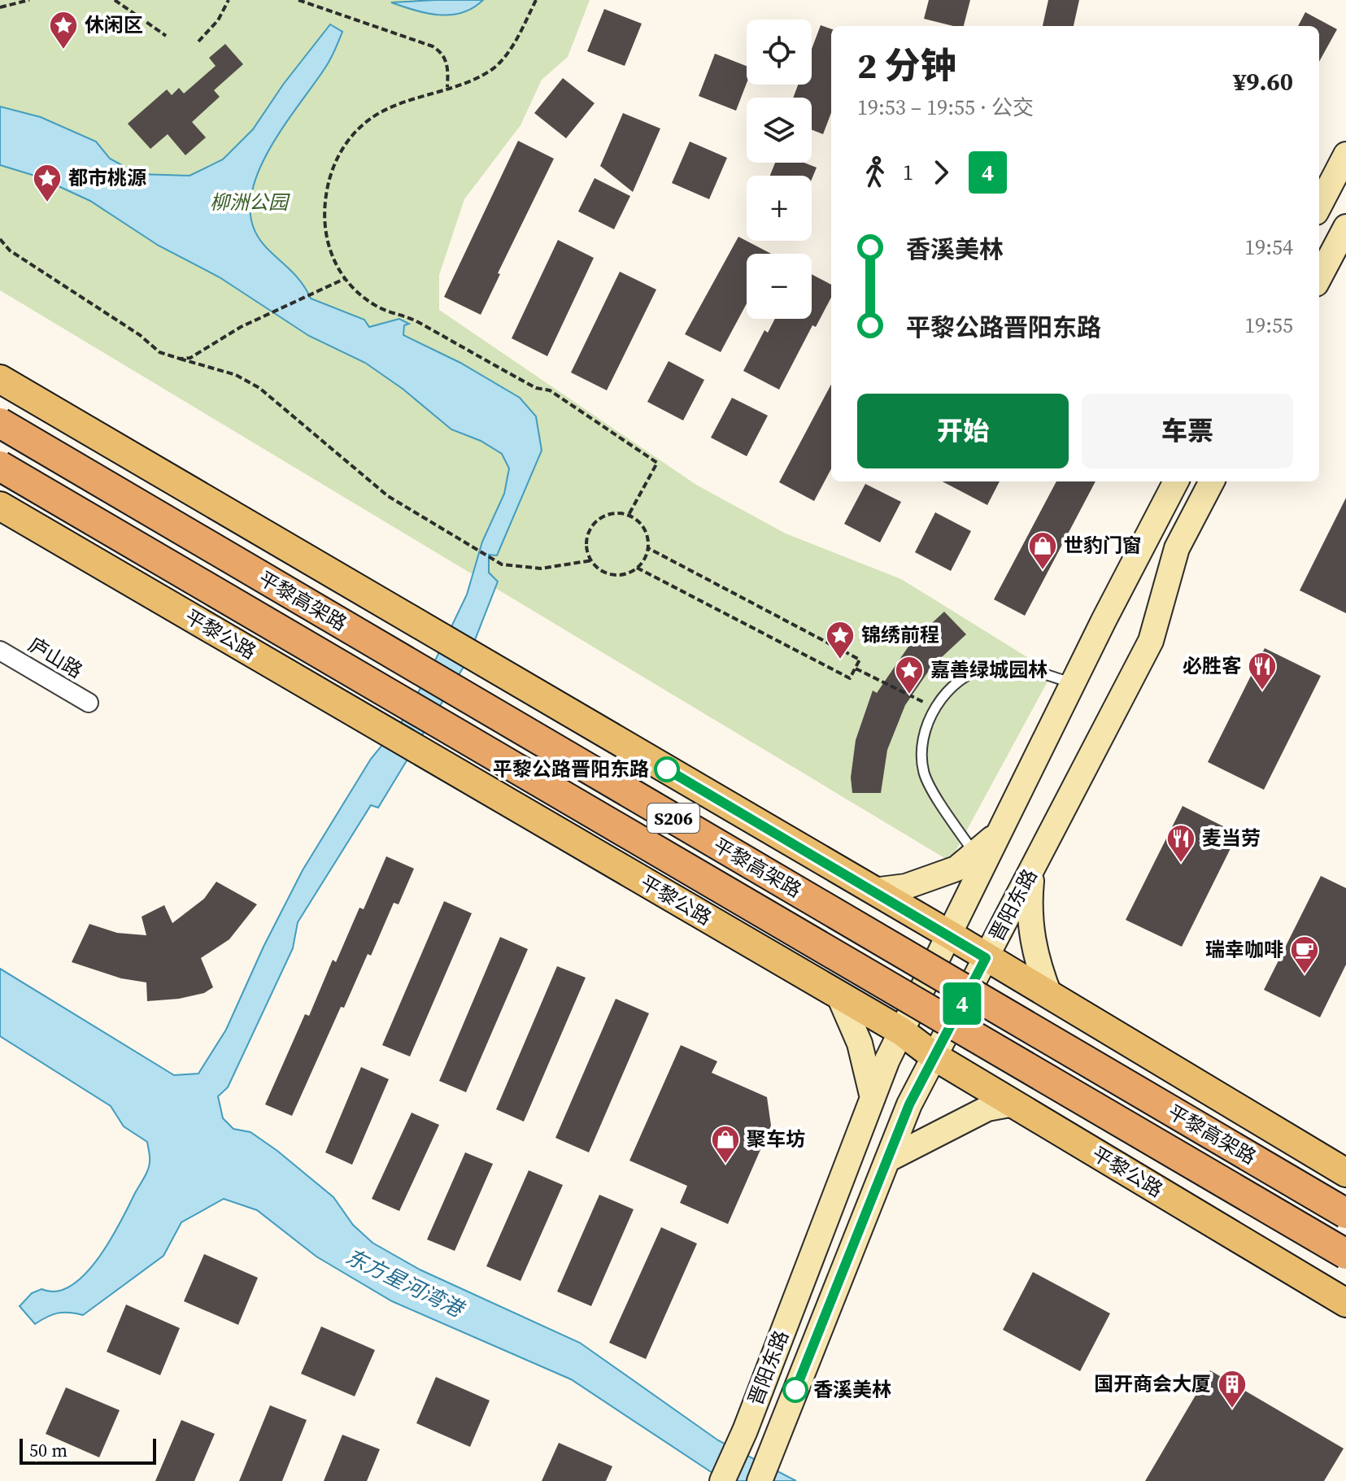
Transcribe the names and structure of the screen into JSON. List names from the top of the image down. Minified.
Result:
{"streets":{"highway":["平黎高架路","S206"],"main road":["平黎公路","晋阳东路"],"street":["庐山路"]},"crossings":[["平黎公路","晋阳东路"]],"water":["东方星河湾港"],"parks":["柳洲公园"],"places":{"place":["休闲区","都市桃源","锦绣前程","嘉善绿城园林"],"shop":["世豹门窗","聚车坊"],"restaurant":["必胜客","麦当劳"],"other":["平黎公路晋阳东路","香溪美林"],"cafe":["瑞幸咖啡"],"building":["国开商会大厦"]},"lines":["bus line 4"],"scale_bar":"50 m","page":{"on_map":"4","map_buttons":["+","−"],"heading":["2 分钟","19:53 – 19:55 · 公交","¥9.60"],"legs":["1","4"],"list":[{"name":"香溪美林","value":"19:54"},{"name":"平黎公路晋阳东路","value":"19:55"}],"buttons":["开始","车票"],"scale":"50 m"}}
